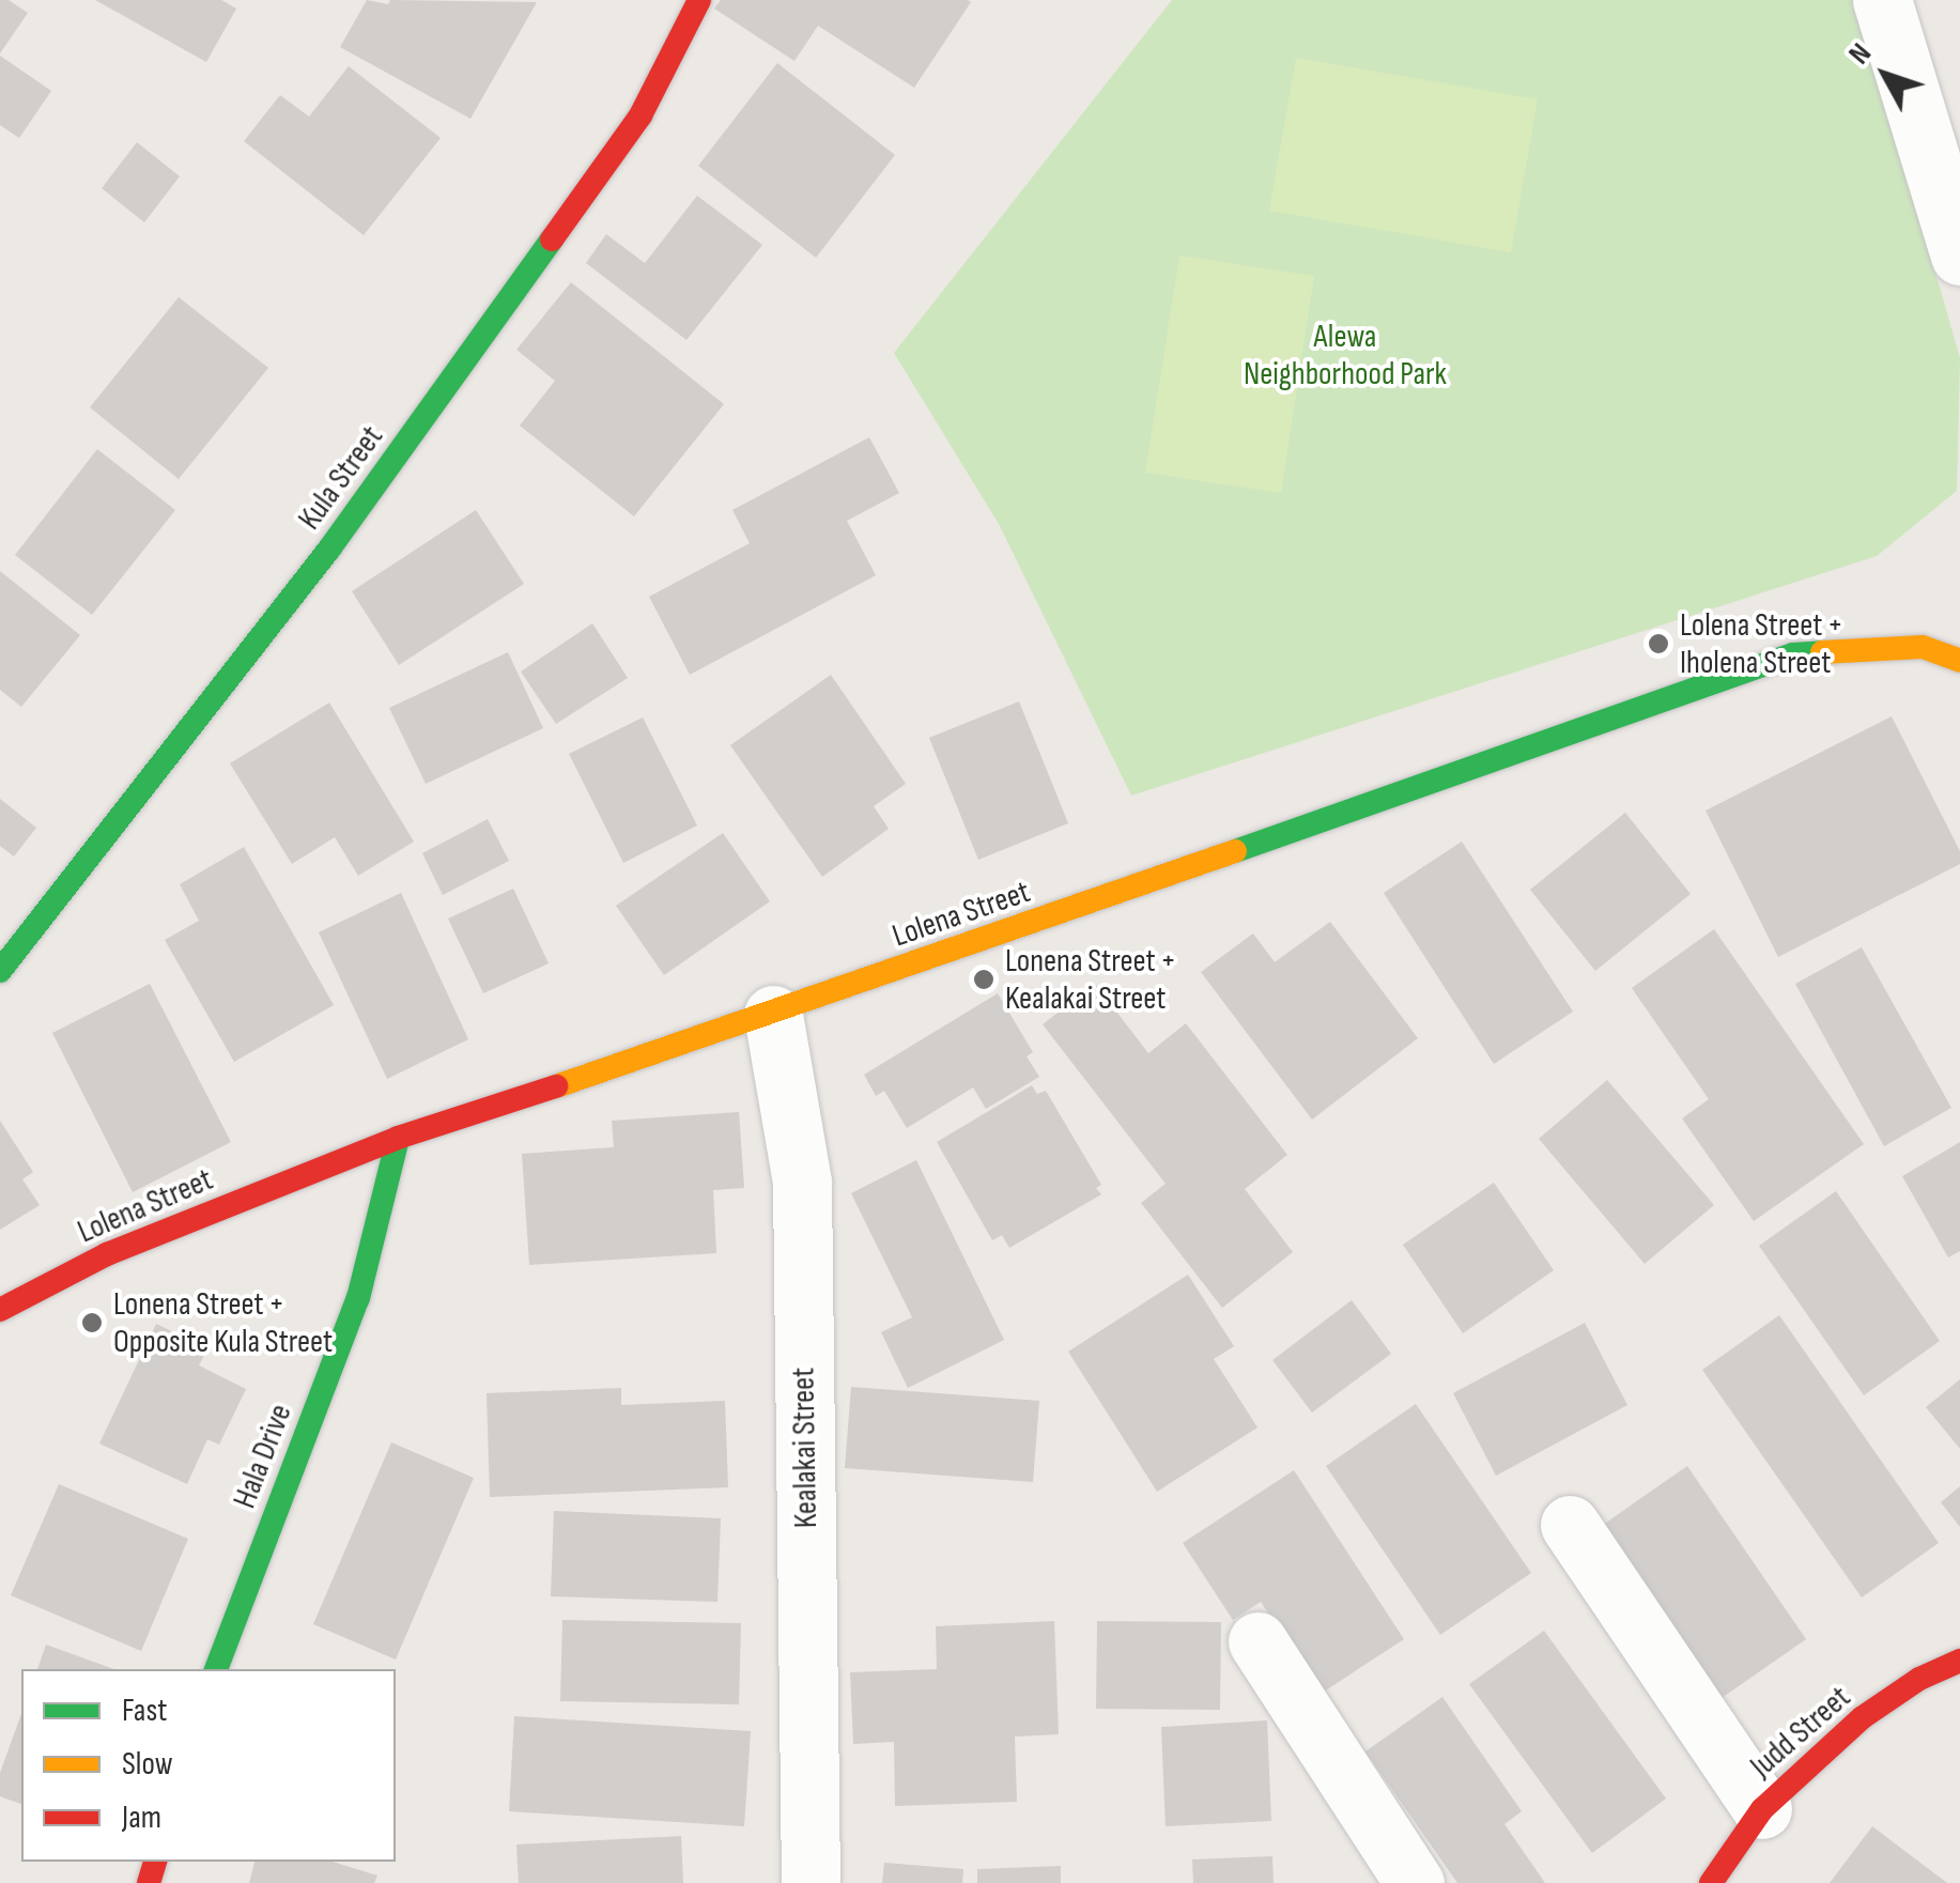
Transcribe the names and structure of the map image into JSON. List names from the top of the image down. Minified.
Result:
{"streets":{"street":["Kula Street","Lolena Street","Kealakai Street","Hala Drive","Judd Street"]},"crossings":[["Lolena Street","Kealakai Street"],["Lolena Street","Hala Drive"]],"parks":["Alewa Neighborhood Park"],"places":["Lolena Street + Iholena Street","Lonena Street + Kealakai Street","Lonena Street + Opposite Kula Street"],"legend":["Fast","Slow","Jam"],"north":"top left"}
